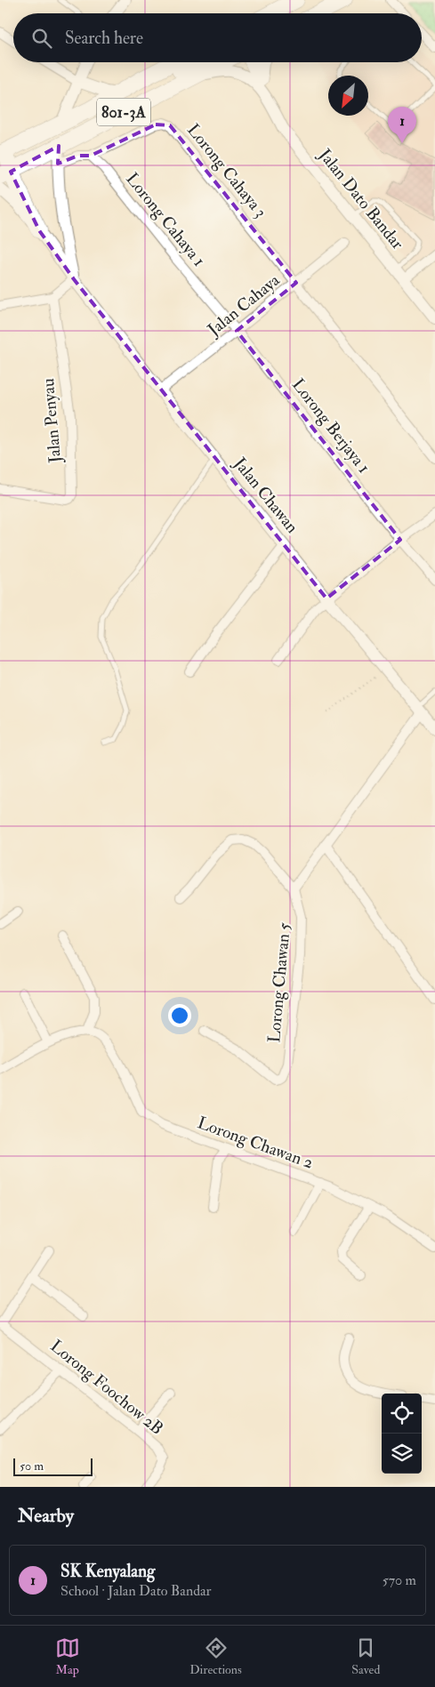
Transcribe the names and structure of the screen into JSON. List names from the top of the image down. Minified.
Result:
{"streets":{"highway":["801-3A"],"street":["Lorong Cahaya 3","Jalan Dato Bandar","Lorong Cahaya 1","Jalan Cahaya","Jalan Penyau","Lorong Berjaya 1","Jalan Chawan","Lorong Chawan 5","Lorong Chawan 2","Lorong Foochow 2B"]},"crossings":[["Lorong Cahaya 3","Lorong Cahaya 1"],["Lorong Cahaya 3","Jalan Cahaya"],["Lorong Cahaya 1","Jalan Cahaya"],["Lorong Cahaya 1","Lorong Berjaya 1"],["Jalan Cahaya","Lorong Berjaya 1"],["Jalan Cahaya","Jalan Chawan"]],"scale_bar":"50 m","north":"bottom left","page":{"search":"Search here","pins":"1","scale":"50 m","heading":"Nearby","list":[{"mark":"1","name":"SK Kenyalang","note":"School · Jalan Dato Bandar","value":"570 m"}],"nav":["Map","Directions","Saved"]}}
